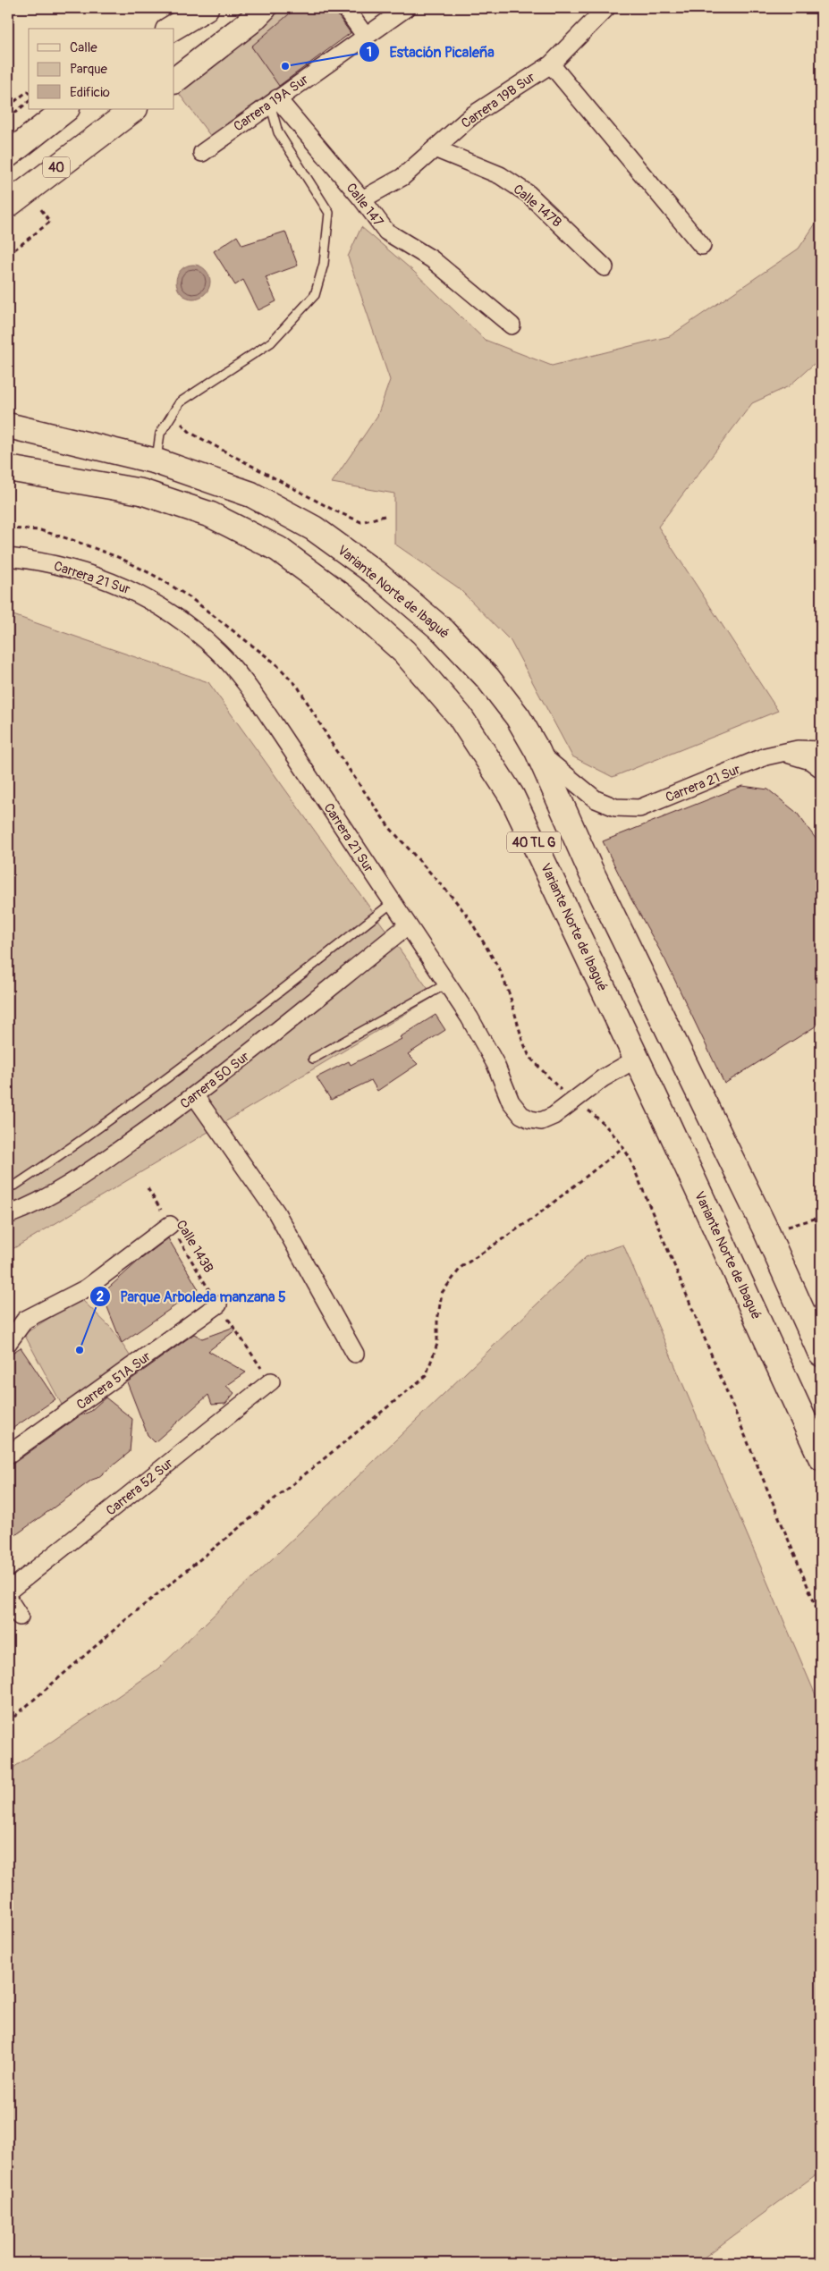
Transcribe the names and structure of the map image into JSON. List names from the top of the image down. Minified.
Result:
{"streets":{"main road":["40","Variante Norte de Ibagué","40 TL G"],"street":["Carrera 19B Sur","Carrera 19A Sur","Calle 147","Calle 147B","Carrera 21 Sur","Carrera 50 Sur","Carrera 51A Sur","Carrera 52 Sur"],"path":["Calle 143B"]},"crossings":[["Carrera 19B Sur","Calle 147"],["Carrera 19B Sur","Calle 147B"],["Carrera 19A Sur","Calle 147"],["Carrera 21 Sur","Variante Norte de Ibagué"],["Carrera 21 Sur","Carrera 50 Sur"],["Calle 143B","Carrera 51A Sur"],["Calle 143B","Carrera 52 Sur"]],"places":["Estación Picaleña","Parque Arboleda manzana 5"],"legend":["Calle","Parque","Edificio"]}
